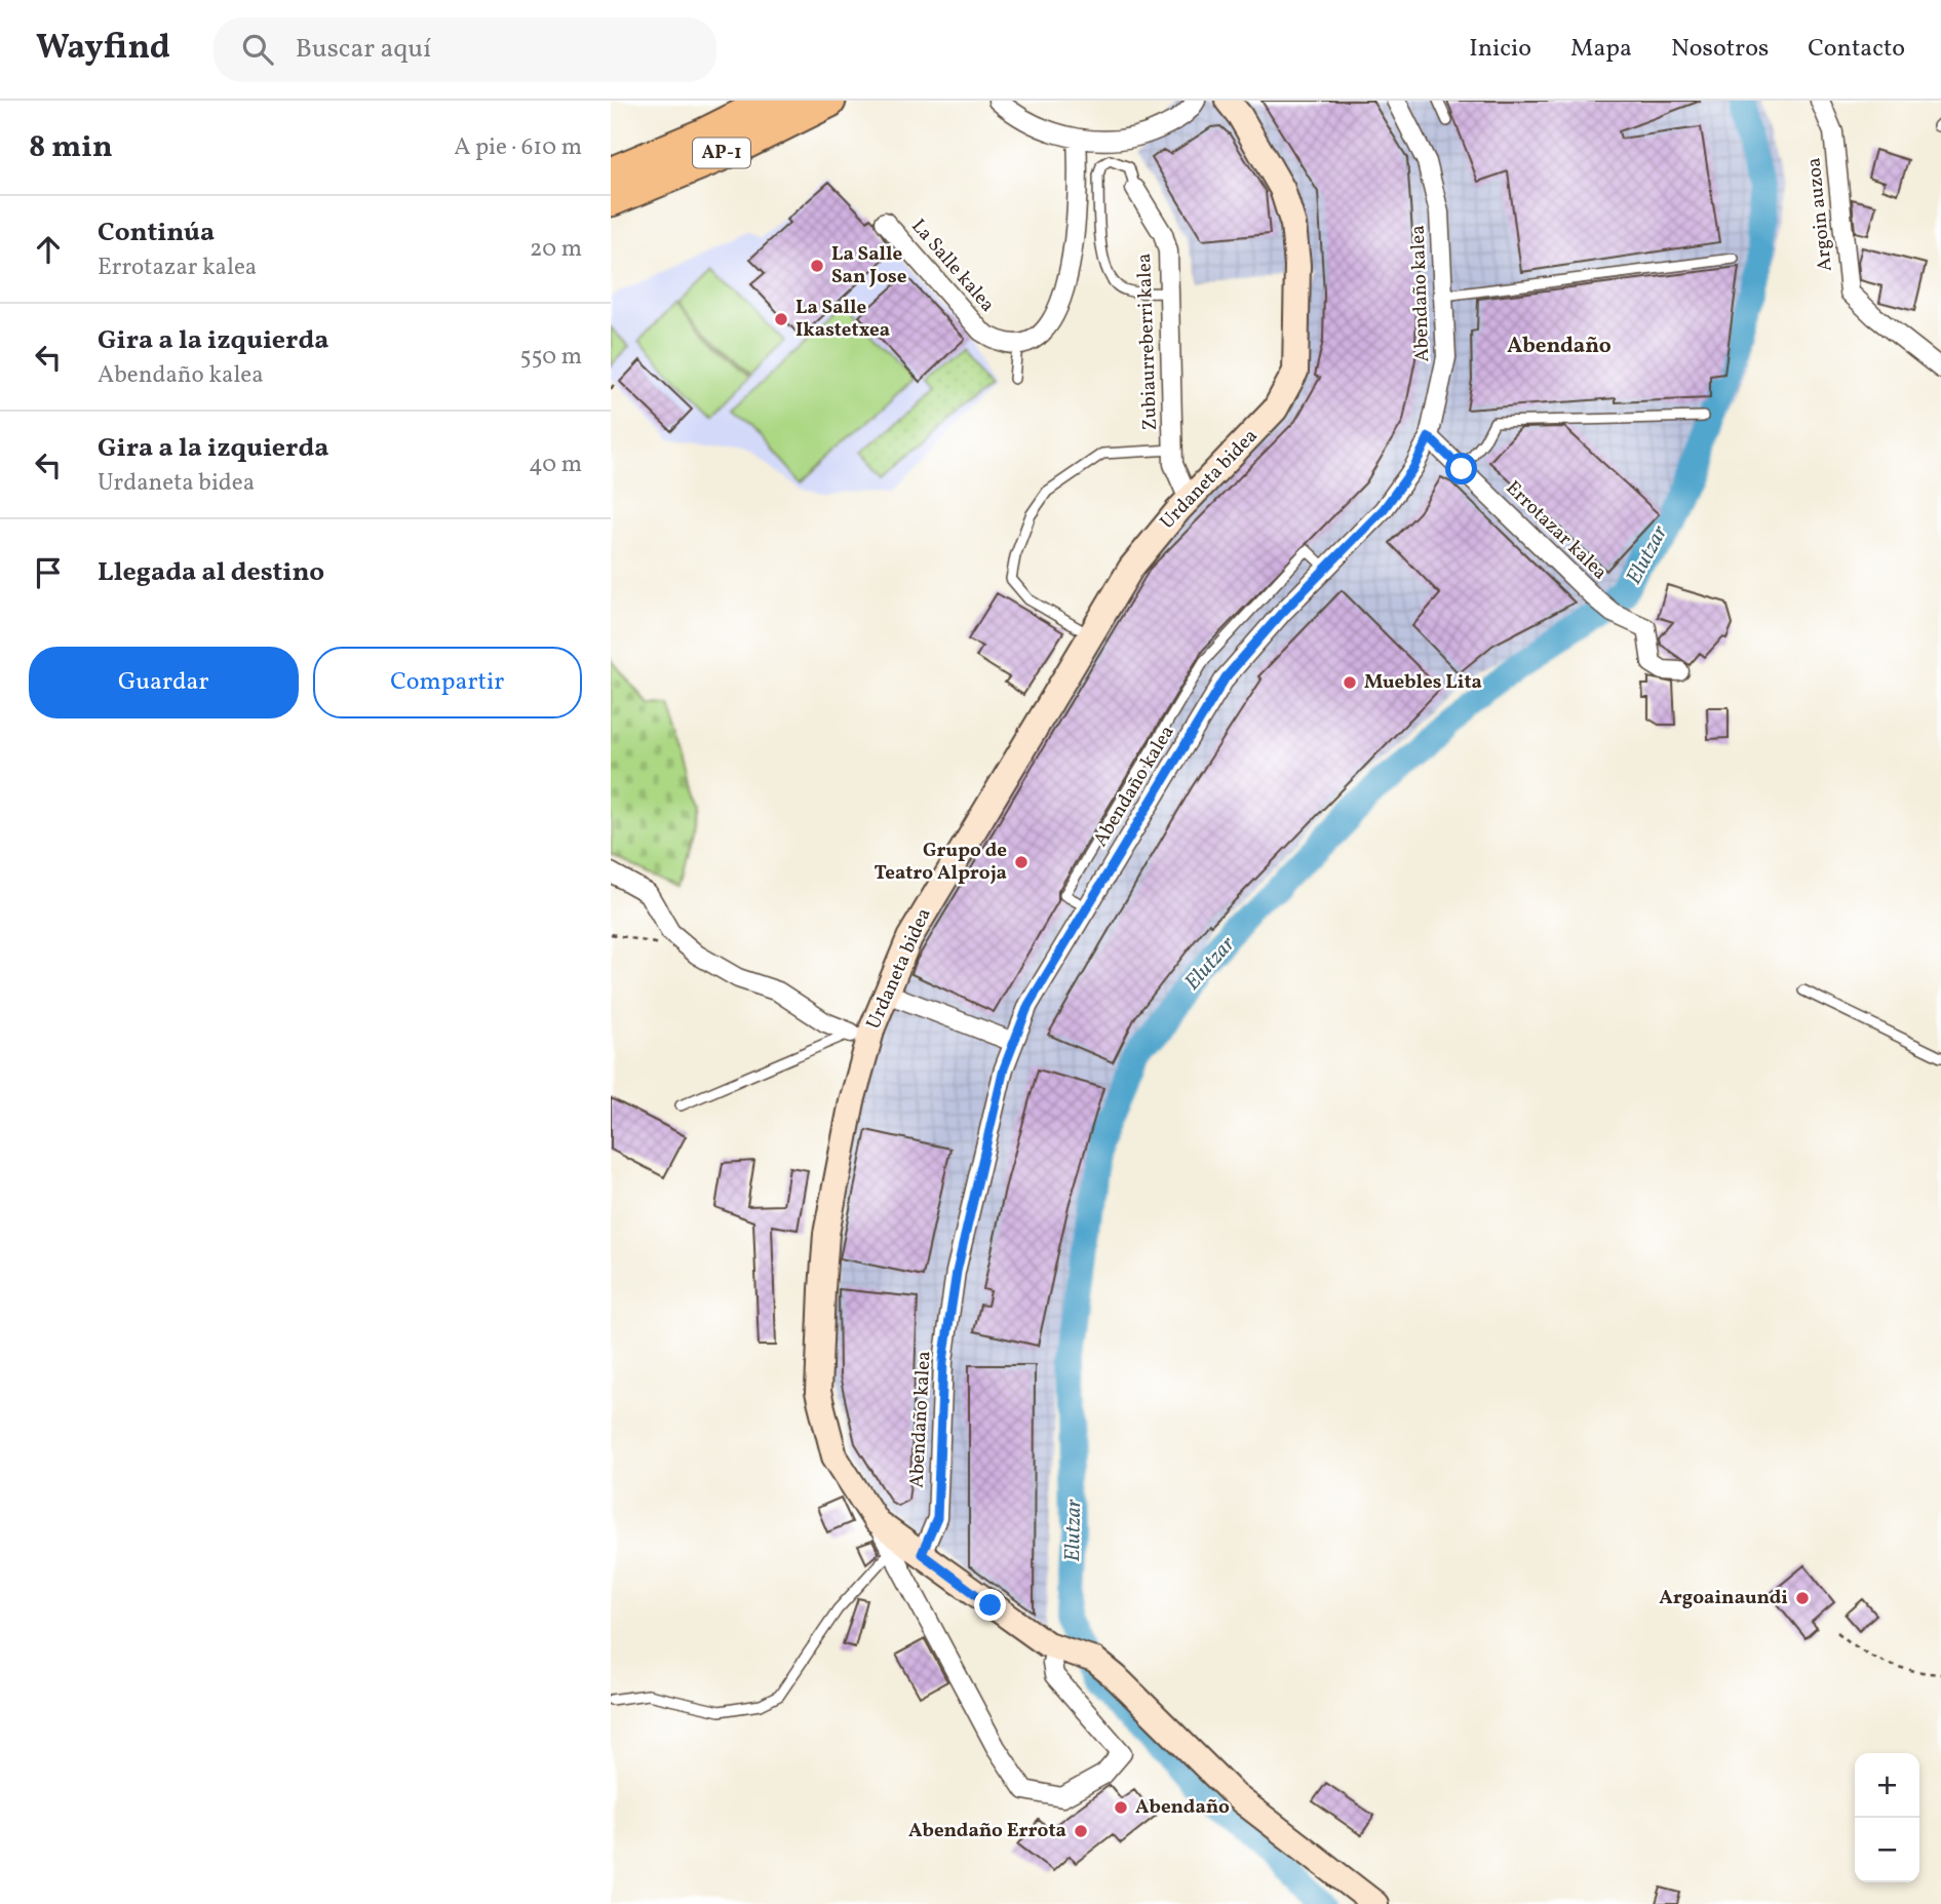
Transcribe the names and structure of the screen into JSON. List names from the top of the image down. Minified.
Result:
{"streets":{"highway":["AP-1"],"street":["Argoin auzoa","La Salle kalea","Abendaño kalea","Zubiaurreberri kalea","Urdaneta bidea","Errotazar kalea"]},"crossings":[["Abendaño kalea","Urdaneta bidea"],["Abendaño kalea","Errotazar kalea"],["Zubiaurreberri kalea","Urdaneta bidea"]],"districts":["Abendaño"],"water":["Elutzar"],"places":["La Salle San Jose","La Salle Ikastetxea","Muebles Lita","Grupo de Teatro Alproja","Argoainaundi","Abendaño","Abendaño Errota"],"page":{"header":"Wayfind","search":"Buscar aquí","nav":["Inicio","Mapa","Nosotros","Contacto"],"heading":["8 min","A pie · 610 m"],"list":[["Continúa","Errotazar kalea","20 m"],["Gira a la izquierda","Abendaño kalea","550 m"],["Gira a la izquierda","Urdaneta bidea","40 m"],"Llegada al destino"],"buttons":["Guardar","Compartir"],"map_buttons":["+","−"]}}
